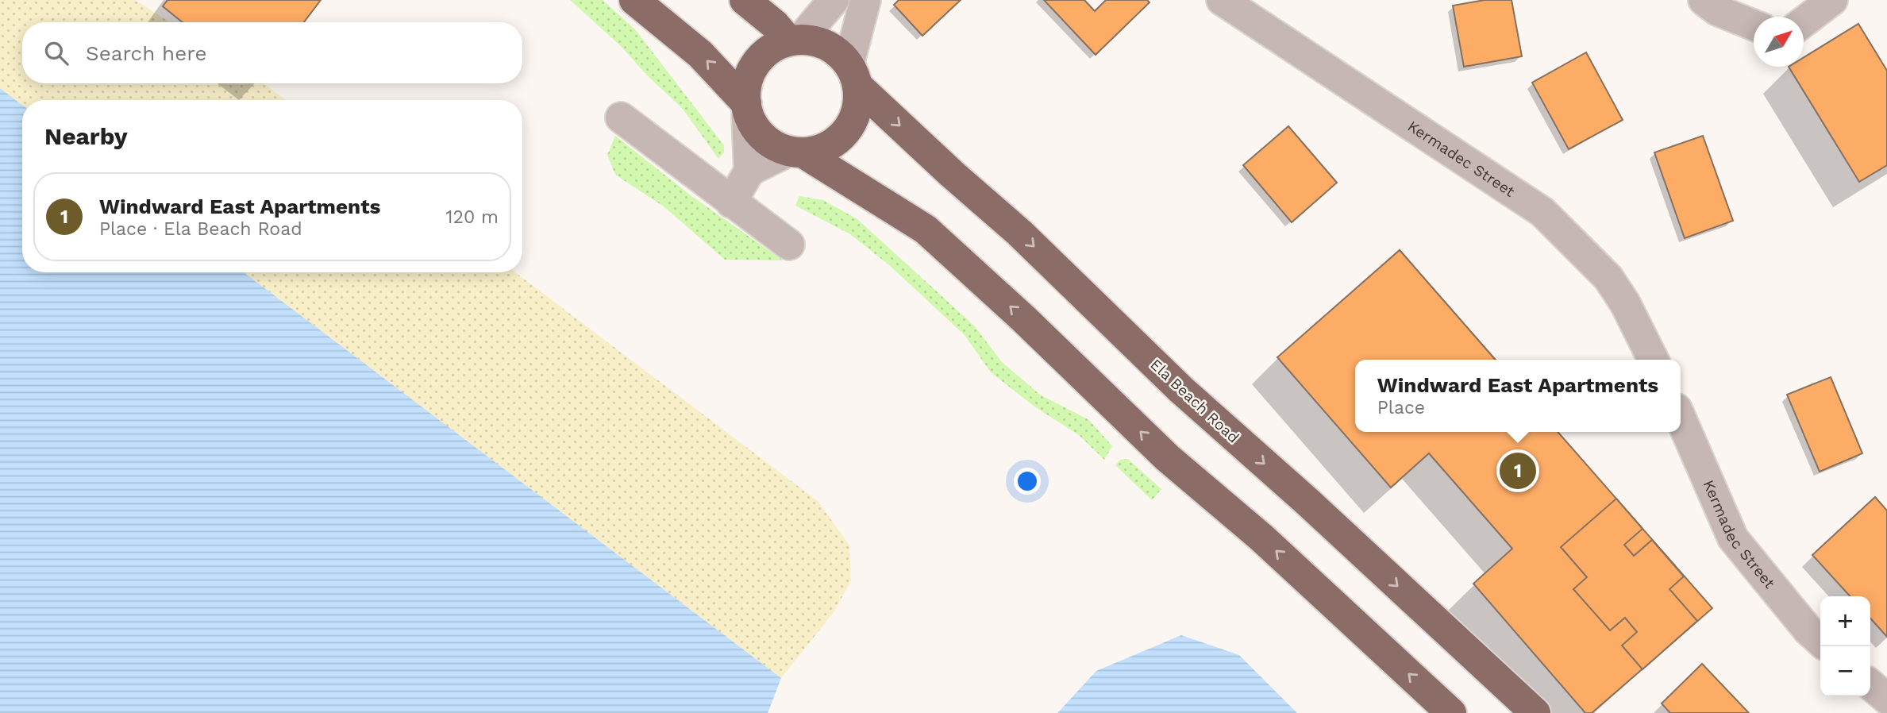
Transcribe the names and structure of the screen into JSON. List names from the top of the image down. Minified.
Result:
{"streets":{"highway":["Ela Beach Road"],"street":["Kermadec Street"]},"north":"top right","page":{"search":"Search here","heading":"Nearby","list":[{"mark":"1","name":"Windward East Apartments","note":"Place · Ela Beach Road","value":"120 m"}],"popup":["Windward East Apartments","Place"],"pins":"1","map_buttons":["+","−"]}}
